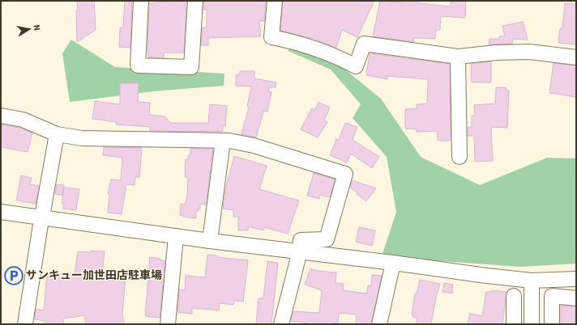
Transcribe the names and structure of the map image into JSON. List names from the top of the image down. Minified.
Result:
{"places":{"parking":["サンキュー加世田店駐車場"]},"north":"right"}
